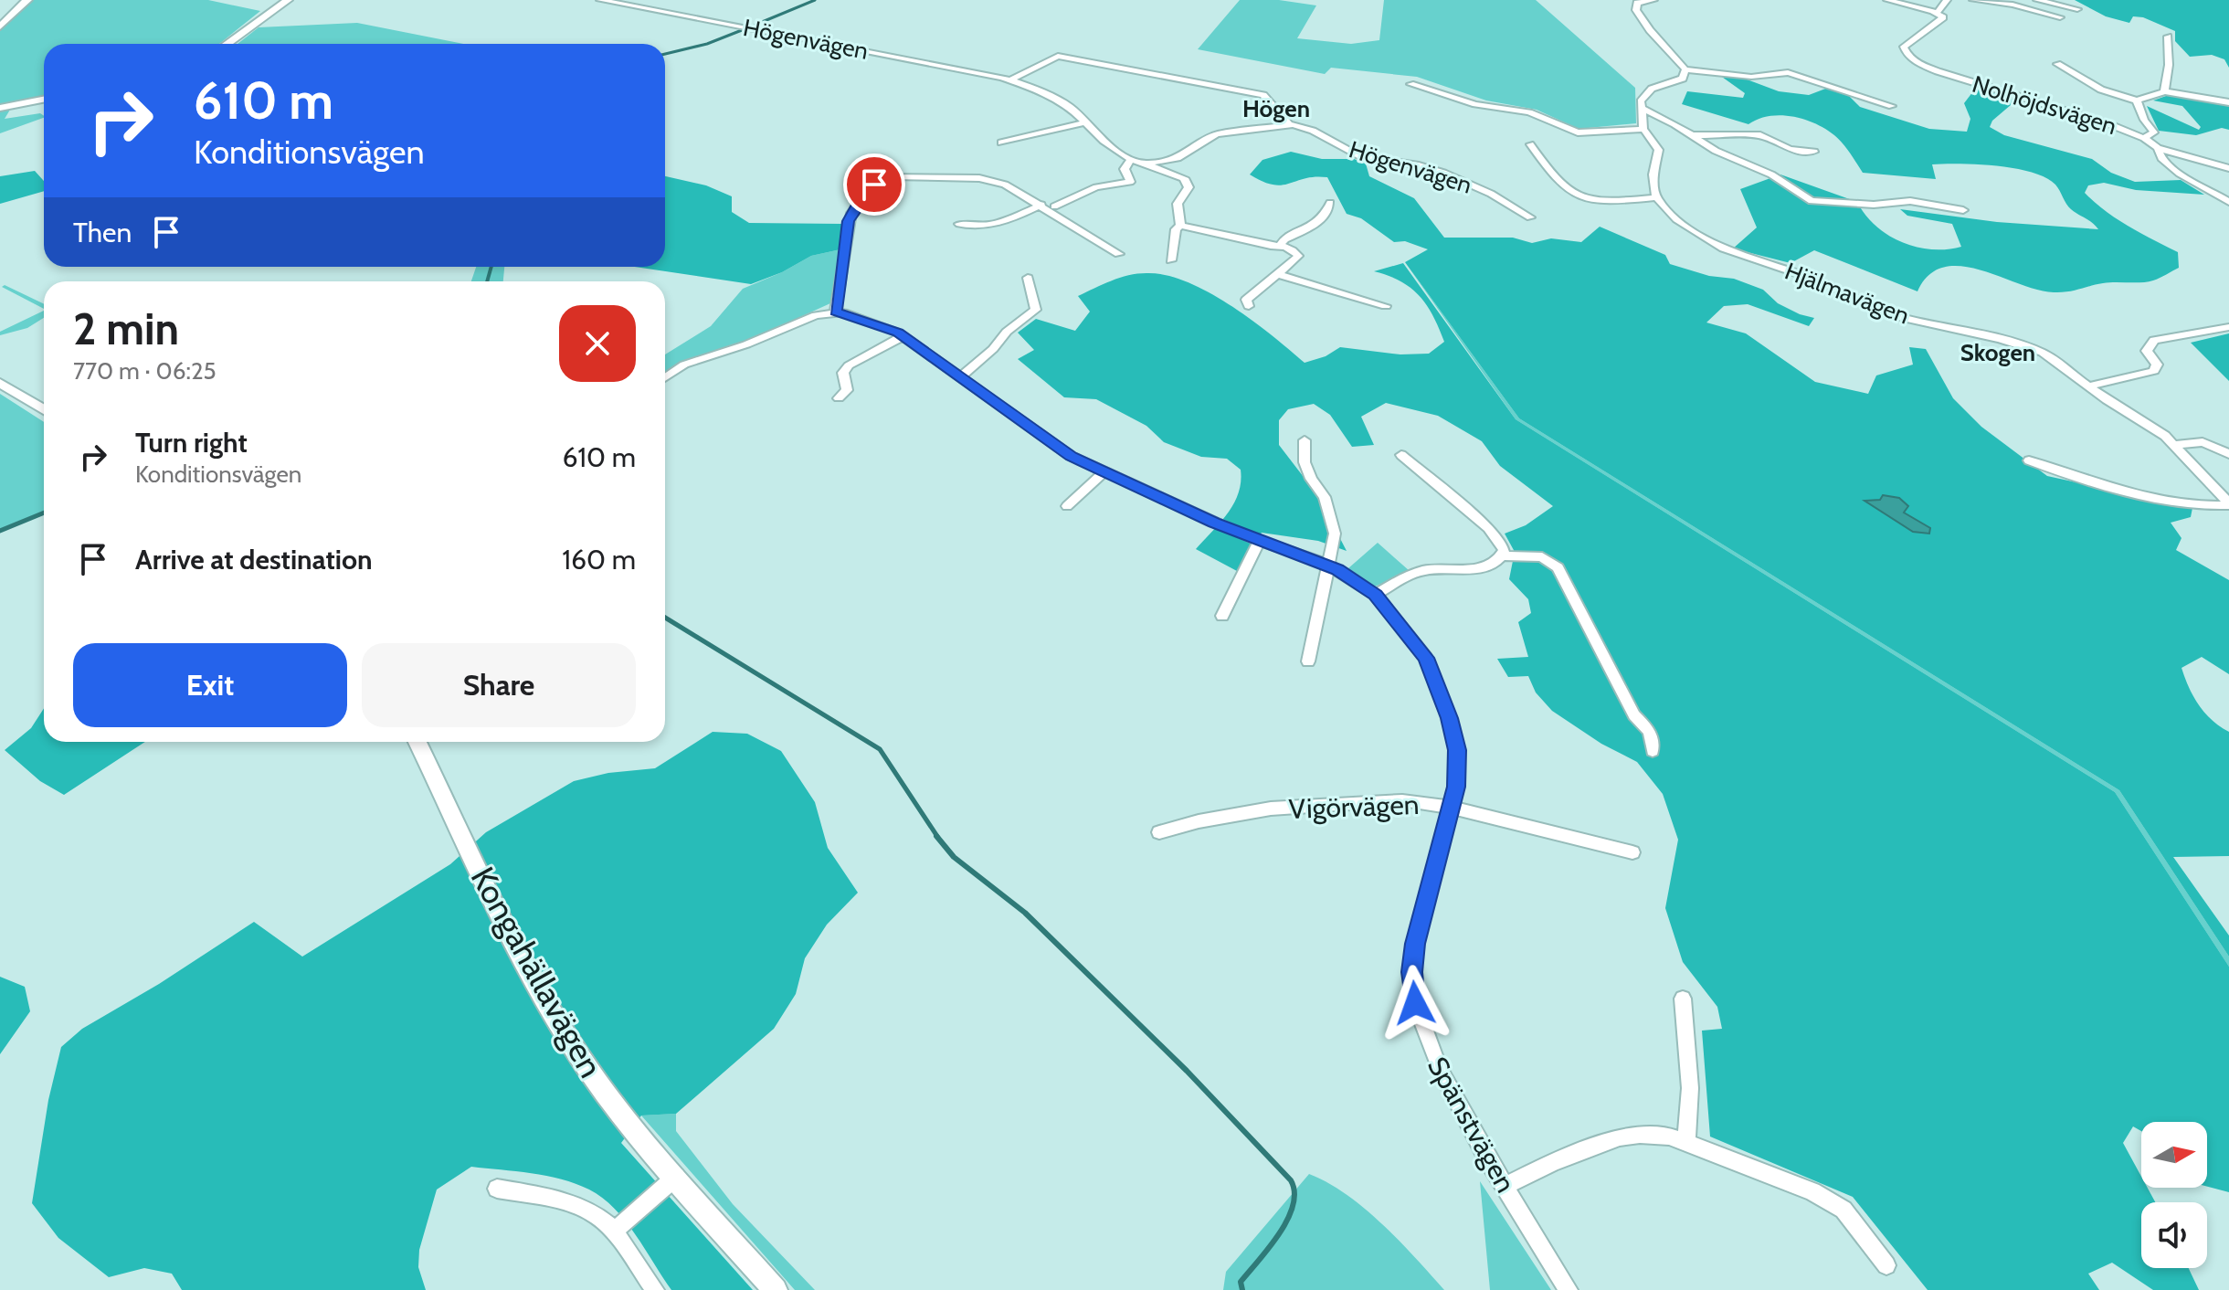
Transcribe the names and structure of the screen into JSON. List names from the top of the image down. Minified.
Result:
{"streets":{"street":["Högenvägen","Nolhöjdsvägen","Hjälmavägen","Vigörvägen","Kongahällavägen","Spänstvägen"]},"crossings":[["Vigörvägen","Spänstvägen"]],"districts":["Högen","Skogen"],"north":"right","page":{"turn":["610 m","Konditionsvägen"],"then":"Then","heading":["2 min","770 m · 06:25"],"list":[{"name":"Turn right","note":"Konditionsvägen","value":"610 m"},{"name":"Arrive at destination","value":"160 m"}],"buttons":["Exit","Share"]}}
